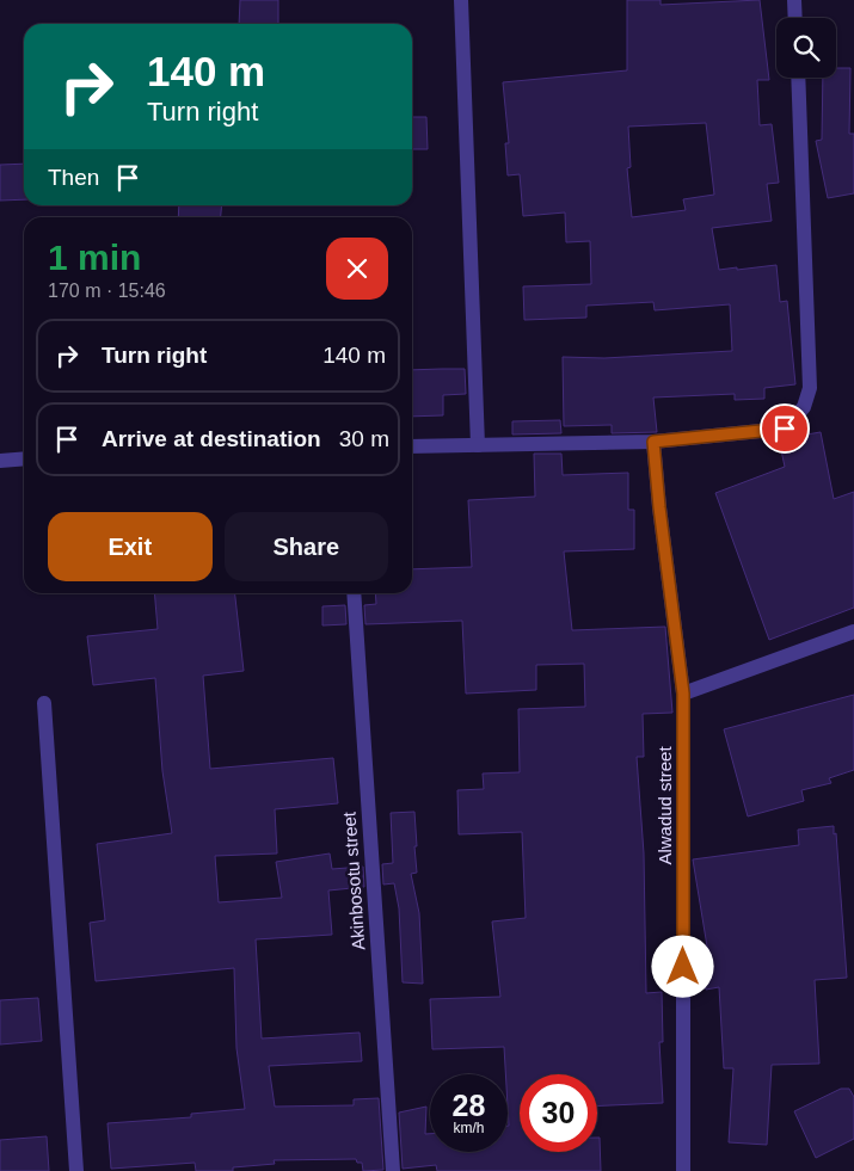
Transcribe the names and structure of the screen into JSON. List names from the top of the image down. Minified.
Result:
{"streets":{"street":["Alwadud street","Akinbosotu street"]},"page":{"turn":["140 m","Turn right"],"then":"Then","heading":["1 min","170 m · 15:46"],"list":[{"name":"Turn right","value":"140 m"},{"name":"Arrive at destination","value":"30 m"}],"buttons":["Exit","Share"],"speed":"28 km/h","limit":"30"}}
